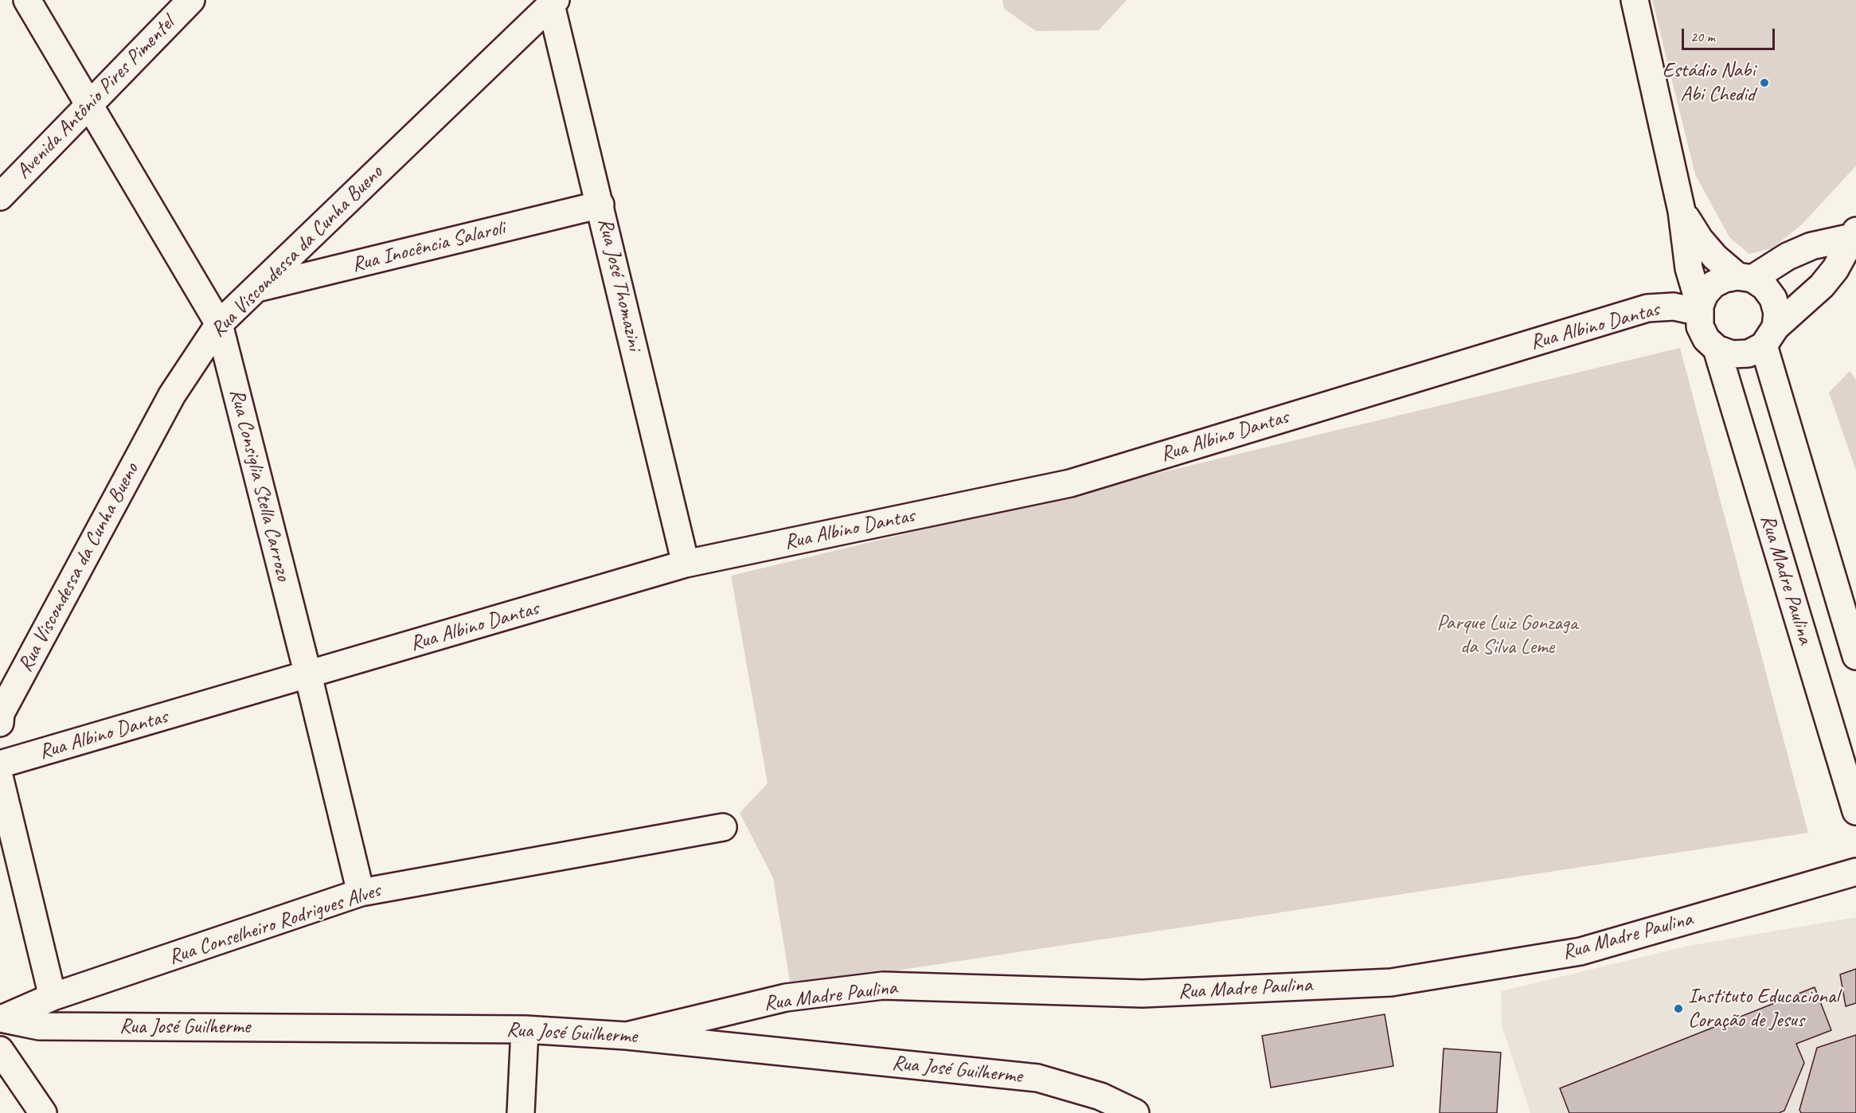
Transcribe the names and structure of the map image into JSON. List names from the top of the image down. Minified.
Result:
{"streets":{"street":["Avenida Antônio Pires Pimentel","Rua Inocência Salaroli","Rua Viscondessa da Cunha Bueno","Rua José Thomazini","Rua Albino Dantas","Rua Consiglia Stella Carrozo","Rua Madre Paulina","Rua Conselheiro Rodrigues Alves","Rua José Guilherme"]},"crossings":[["Avenida Antônio Pires Pimentel","Rua Consiglia Stella Carrozo"],["Rua Inocência Salaroli","Rua Viscondessa da Cunha Bueno"],["Rua Inocência Salaroli","Rua José Thomazini"],["Rua Viscondessa da Cunha Bueno","Rua José Thomazini"],["Rua Viscondessa da Cunha Bueno","Rua Consiglia Stella Carrozo"],["Rua José Thomazini","Rua Albino Dantas"],["Rua Albino Dantas","Rua Consiglia Stella Carrozo"],["Rua Albino Dantas","Rua Madre Paulina"],["Rua Consiglia Stella Carrozo","Rua Conselheiro Rodrigues Alves"],["Rua Madre Paulina","Rua José Guilherme"],["Rua Conselheiro Rodrigues Alves","Rua José Guilherme"]],"parks":["Parque Luiz Gonzaga da Silva Leme"],"places":["Estádio Nabi Abi Chedid","Instituto Educacional Coração de Jesus"],"scale_bar":"20 m"}
